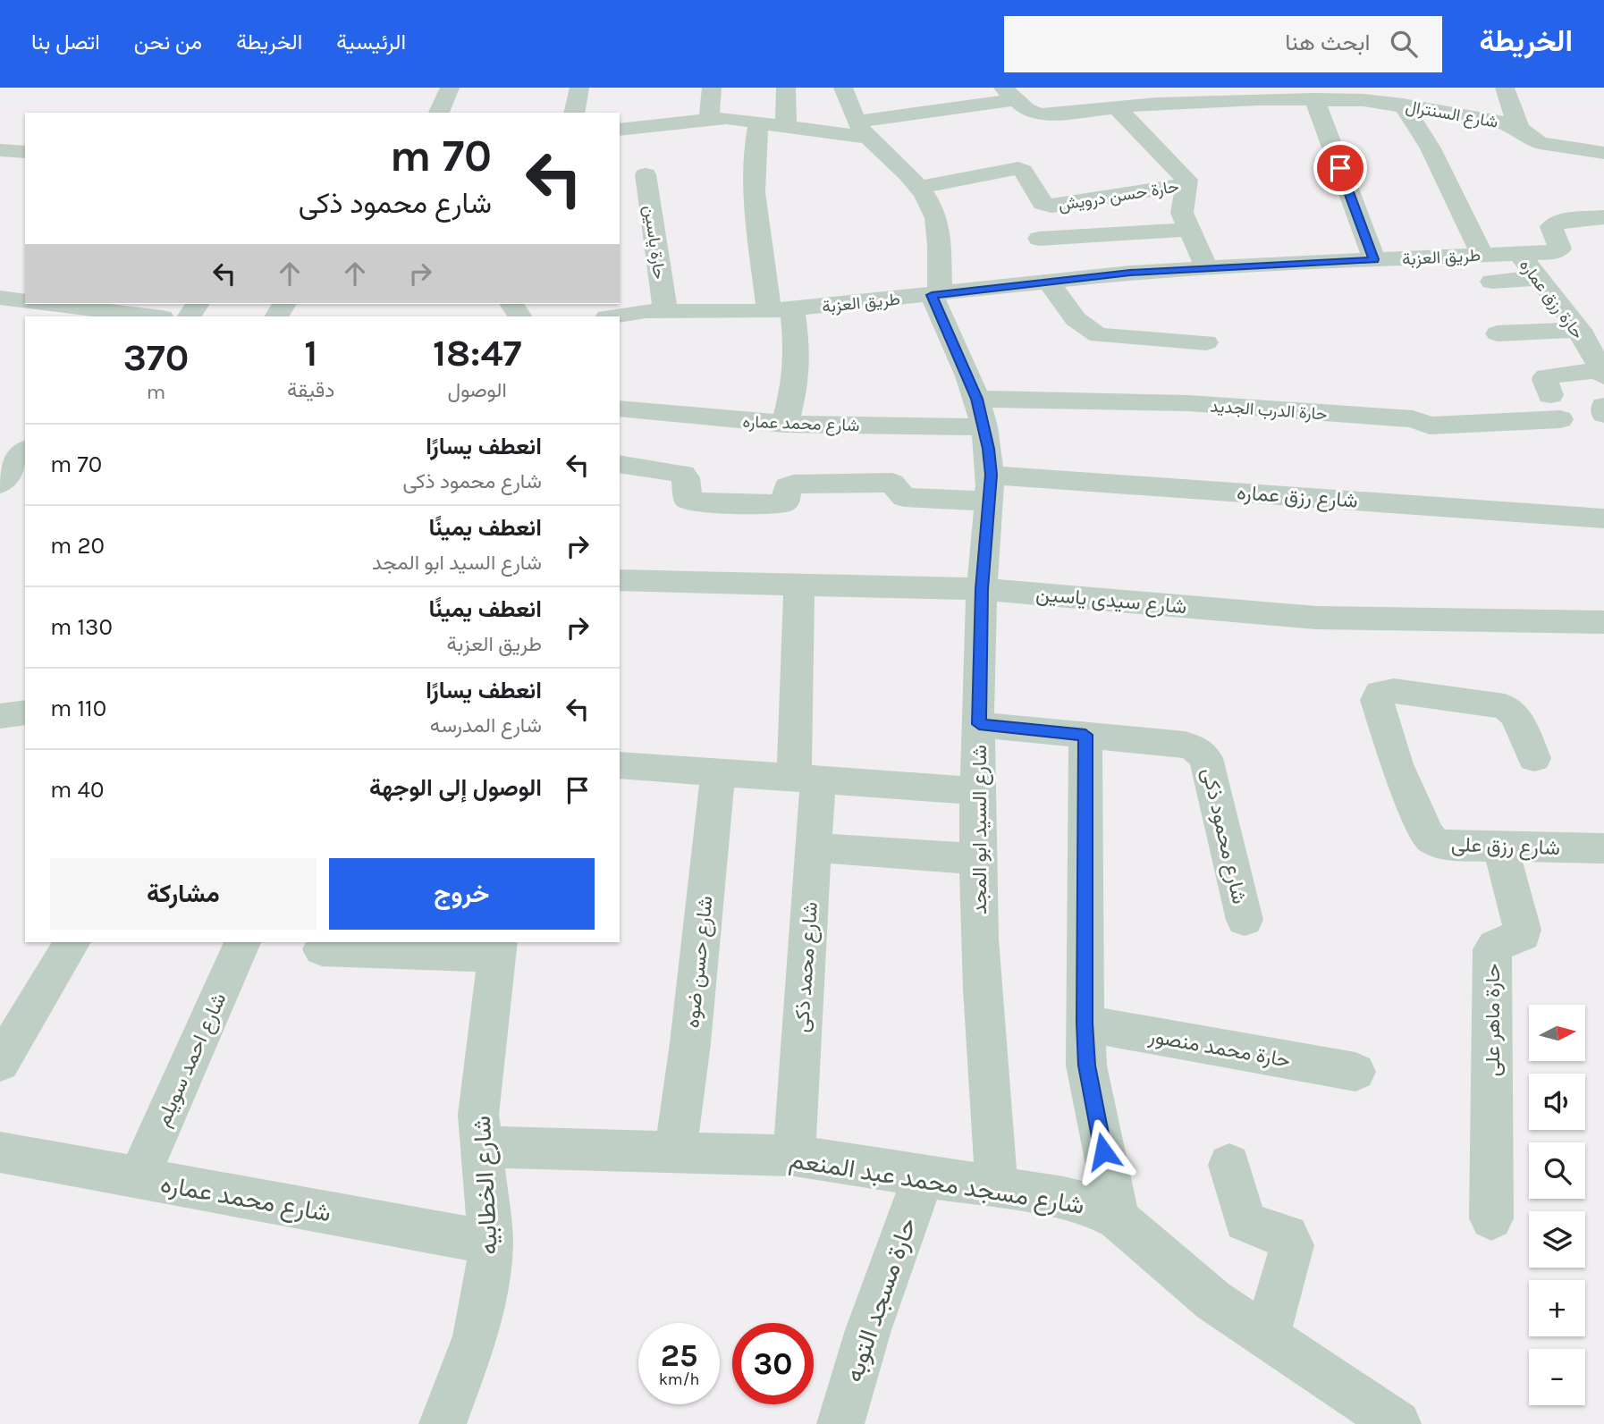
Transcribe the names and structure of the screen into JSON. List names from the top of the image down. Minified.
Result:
{"streets":{"street":["شارع السنترال","حارة حسن درويش","حارة ياسين","طريق العزبة","حارة رزق عماره","حارة الدرب الجديد","شارع محمد عماره","شارع رزق عماره","شارع سيدى ياسين","شارع السيد ابو المجد","شارع محمود ذكى","شارع رزق على","شارع حسن ضوه","شارع محمد ذكى","حارة ماهر على","حارة محمد منصور","شارع احمد سويلم","شارع مسجد محمد عبد المنعم","شارع الخطابيه","حارة مسجد التوبه"]},"crossings":[["حارة ياسين","طريق العزبة"],["طريق العزبة","حارة رزق عماره"],["طريق العزبة","شارع السيد ابو المجد"],["حارة رزق عماره","حارة الدرب الجديد"],["حارة الدرب الجديد","شارع محمد عماره"],["حارة الدرب الجديد","شارع السيد ابو المجد"],["شارع محمد عماره","شارع السيد ابو المجد"],["شارع محمد عماره","شارع احمد سويلم"],["شارع محمد عماره","شارع الخطابيه"],["شارع رزق عماره","شارع السيد ابو المجد"],["شارع سيدى ياسين","شارع السيد ابو المجد"],["شارع سيدى ياسين","شارع محمد ذكى"],["شارع السيد ابو المجد","شارع محمود ذكى"],["شارع السيد ابو المجد","شارع مسجد محمد عبد المنعم"],["شارع رزق على","حارة ماهر على"],["شارع حسن ضوه","شارع مسجد محمد عبد المنعم"],["شارع محمد ذكى","شارع مسجد محمد عبد المنعم"],["شارع مسجد محمد عبد المنعم","شارع الخطابيه"],["شارع مسجد محمد عبد المنعم","حارة مسجد التوبه"]],"north":"right","page":{"header":"الخريطة","search":"ابحث هنا","nav":["الرئيسية","الخريطة","من نحن","اتصل بنا"],"turn":["70 m","شارع محمود ذكى"],"eta":["18:47","الوصول","1","دقيقة","370","m"],"list":[{"name":"انعطف يسارًا","note":"شارع محمود ذكى","value":"70 m"},{"name":"انعطف يمينًا","note":"شارع السيد ابو المجد","value":"20 m"},{"name":"انعطف يمينًا","note":"طريق العزبة","value":"130 m"},{"name":"انعطف يسارًا","note":"شارع المدرسه","value":"110 m"},{"name":"الوصول إلى الوجهة","value":"40 m"}],"buttons":["خروج","مشاركة"],"map_buttons":["+","−"],"speed":"25 km/h","limit":"30"}}
